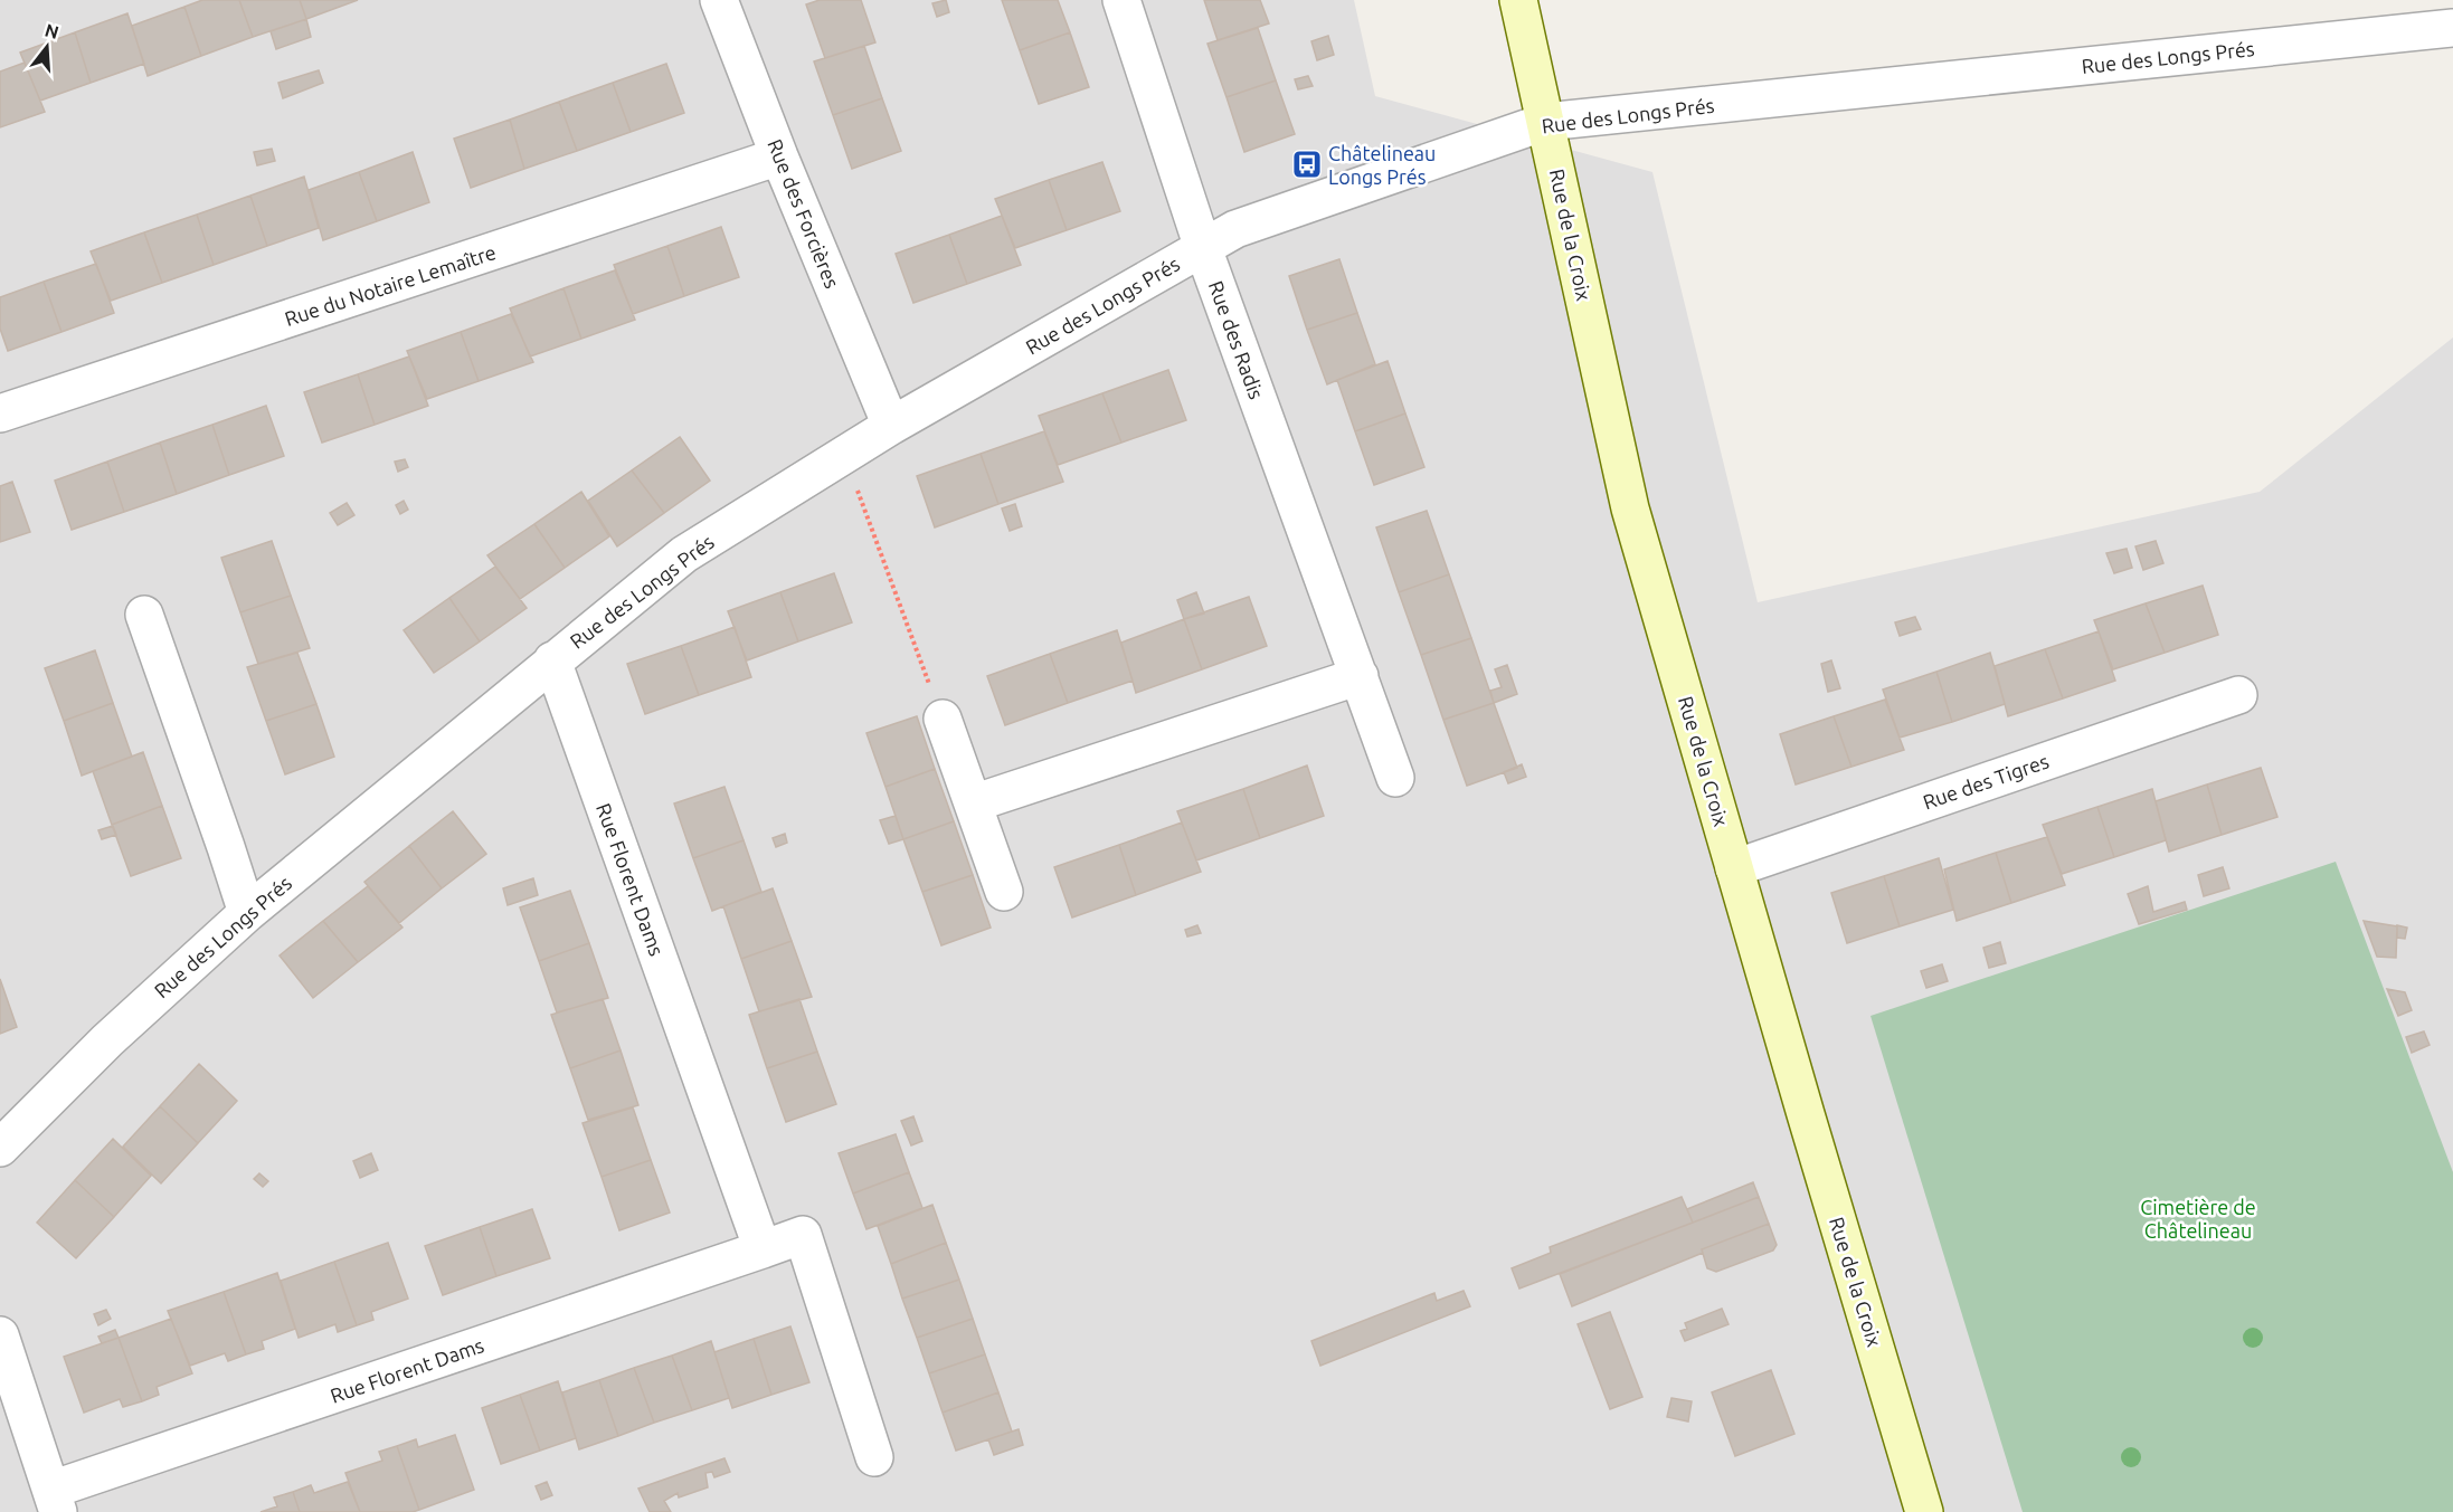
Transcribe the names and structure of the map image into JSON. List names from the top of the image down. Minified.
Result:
{"streets":{"street":["Rue des Longs Prés","Rue des Forcières","Rue de la Croix","Rue du Notaire Lemaître","Rue des Radis","Rue des Tigres","Rue Florent Dams"]},"crossings":[["Rue des Longs Prés","Rue des Forcières"],["Rue des Longs Prés","Rue de la Croix"],["Rue des Longs Prés","Rue des Radis"],["Rue des Longs Prés","Rue Florent Dams"],["Rue des Forcières","Rue du Notaire Lemaître"],["Rue de la Croix","Rue des Tigres"]],"parks":["Cimetière de Châtelineau"],"places":{"bus stop":["Châtelineau Longs Prés"]},"north":"top"}
